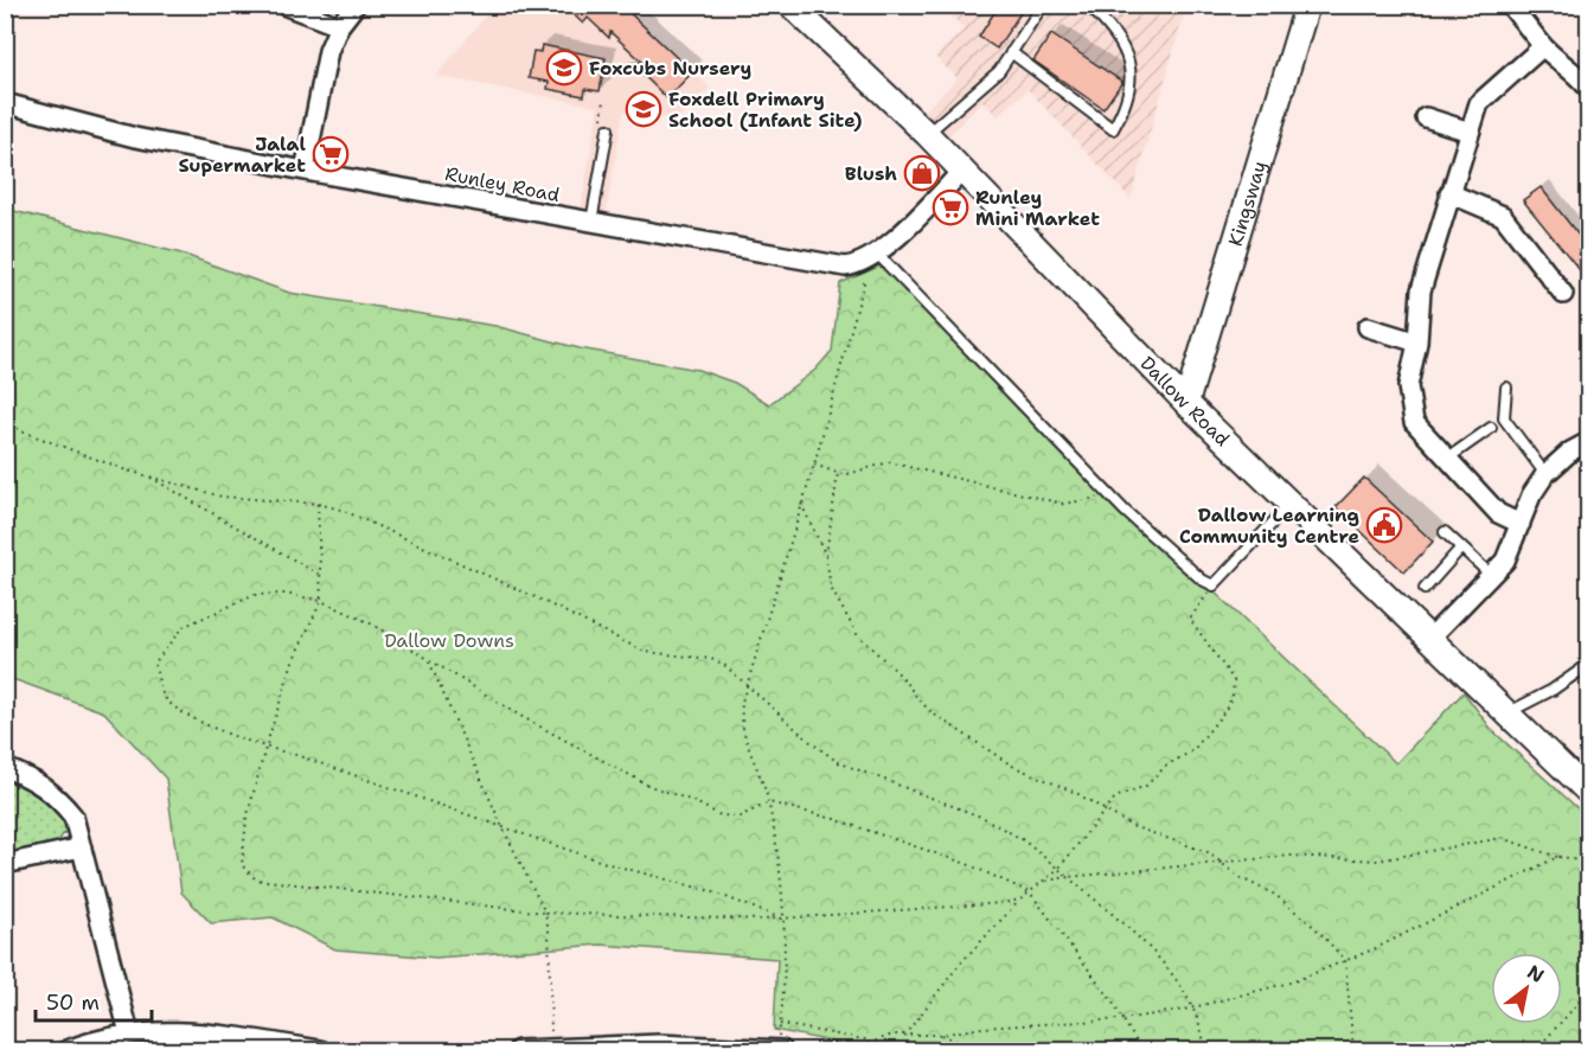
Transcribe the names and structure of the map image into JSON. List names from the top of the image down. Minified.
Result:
{"streets":{"street":["Runley Road","Kingsway","Dallow Road"]},"crossings":[["Kingsway","Dallow Road"]],"parks":["Dallow Downs"],"places":{"school or university":["Foxcubs Nursery","Foxdell Primary School (Infant Site)"],"supermarket":["Jalal Supermarket","Runley Mini Market"],"shop":["Blush"],"public building":["Dallow Learning Community Centre"]},"scale_bar":"50 m","north":"top right"}
